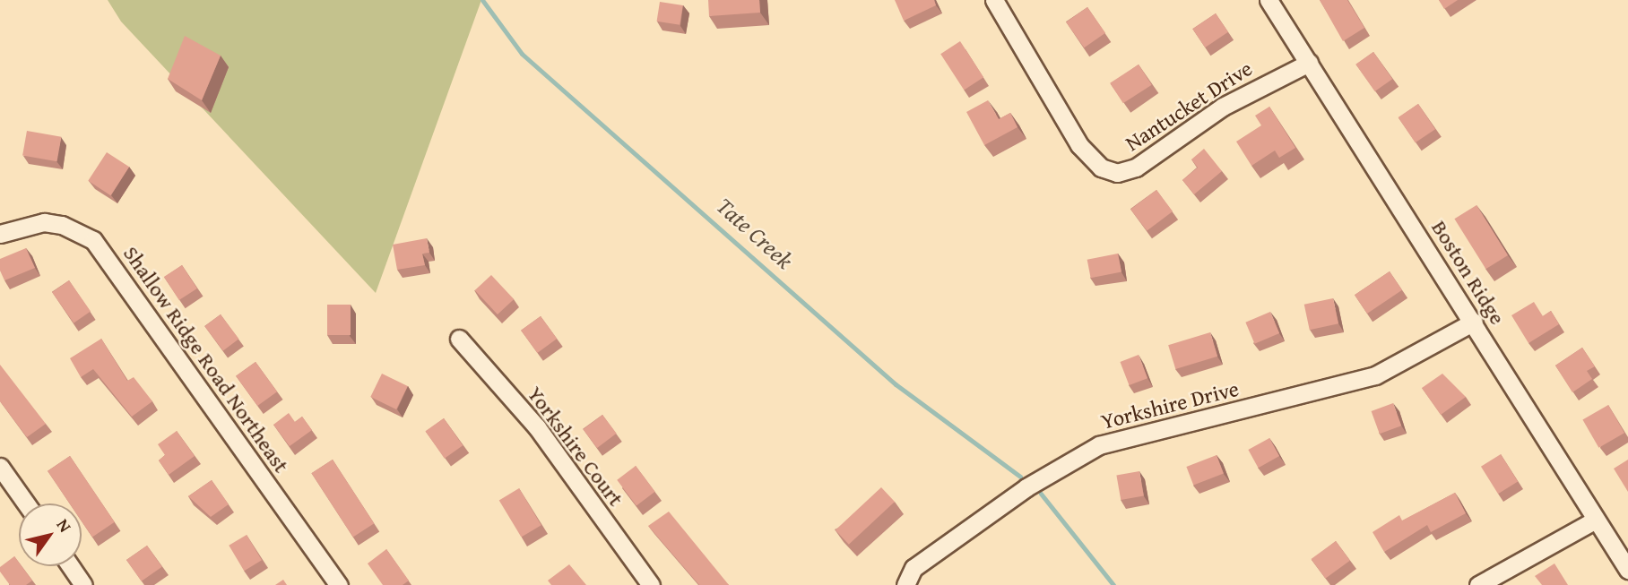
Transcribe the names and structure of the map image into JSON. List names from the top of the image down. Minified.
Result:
{"streets":{"street":["Nantucket Drive","Boston Ridge","Shallow Ridge Road Northeast","Yorkshire Drive","Yorkshire Court"]},"crossings":[["Nantucket Drive","Boston Ridge"],["Boston Ridge","Yorkshire Drive"]],"water":["Tate Creek"],"north":"top right"}
